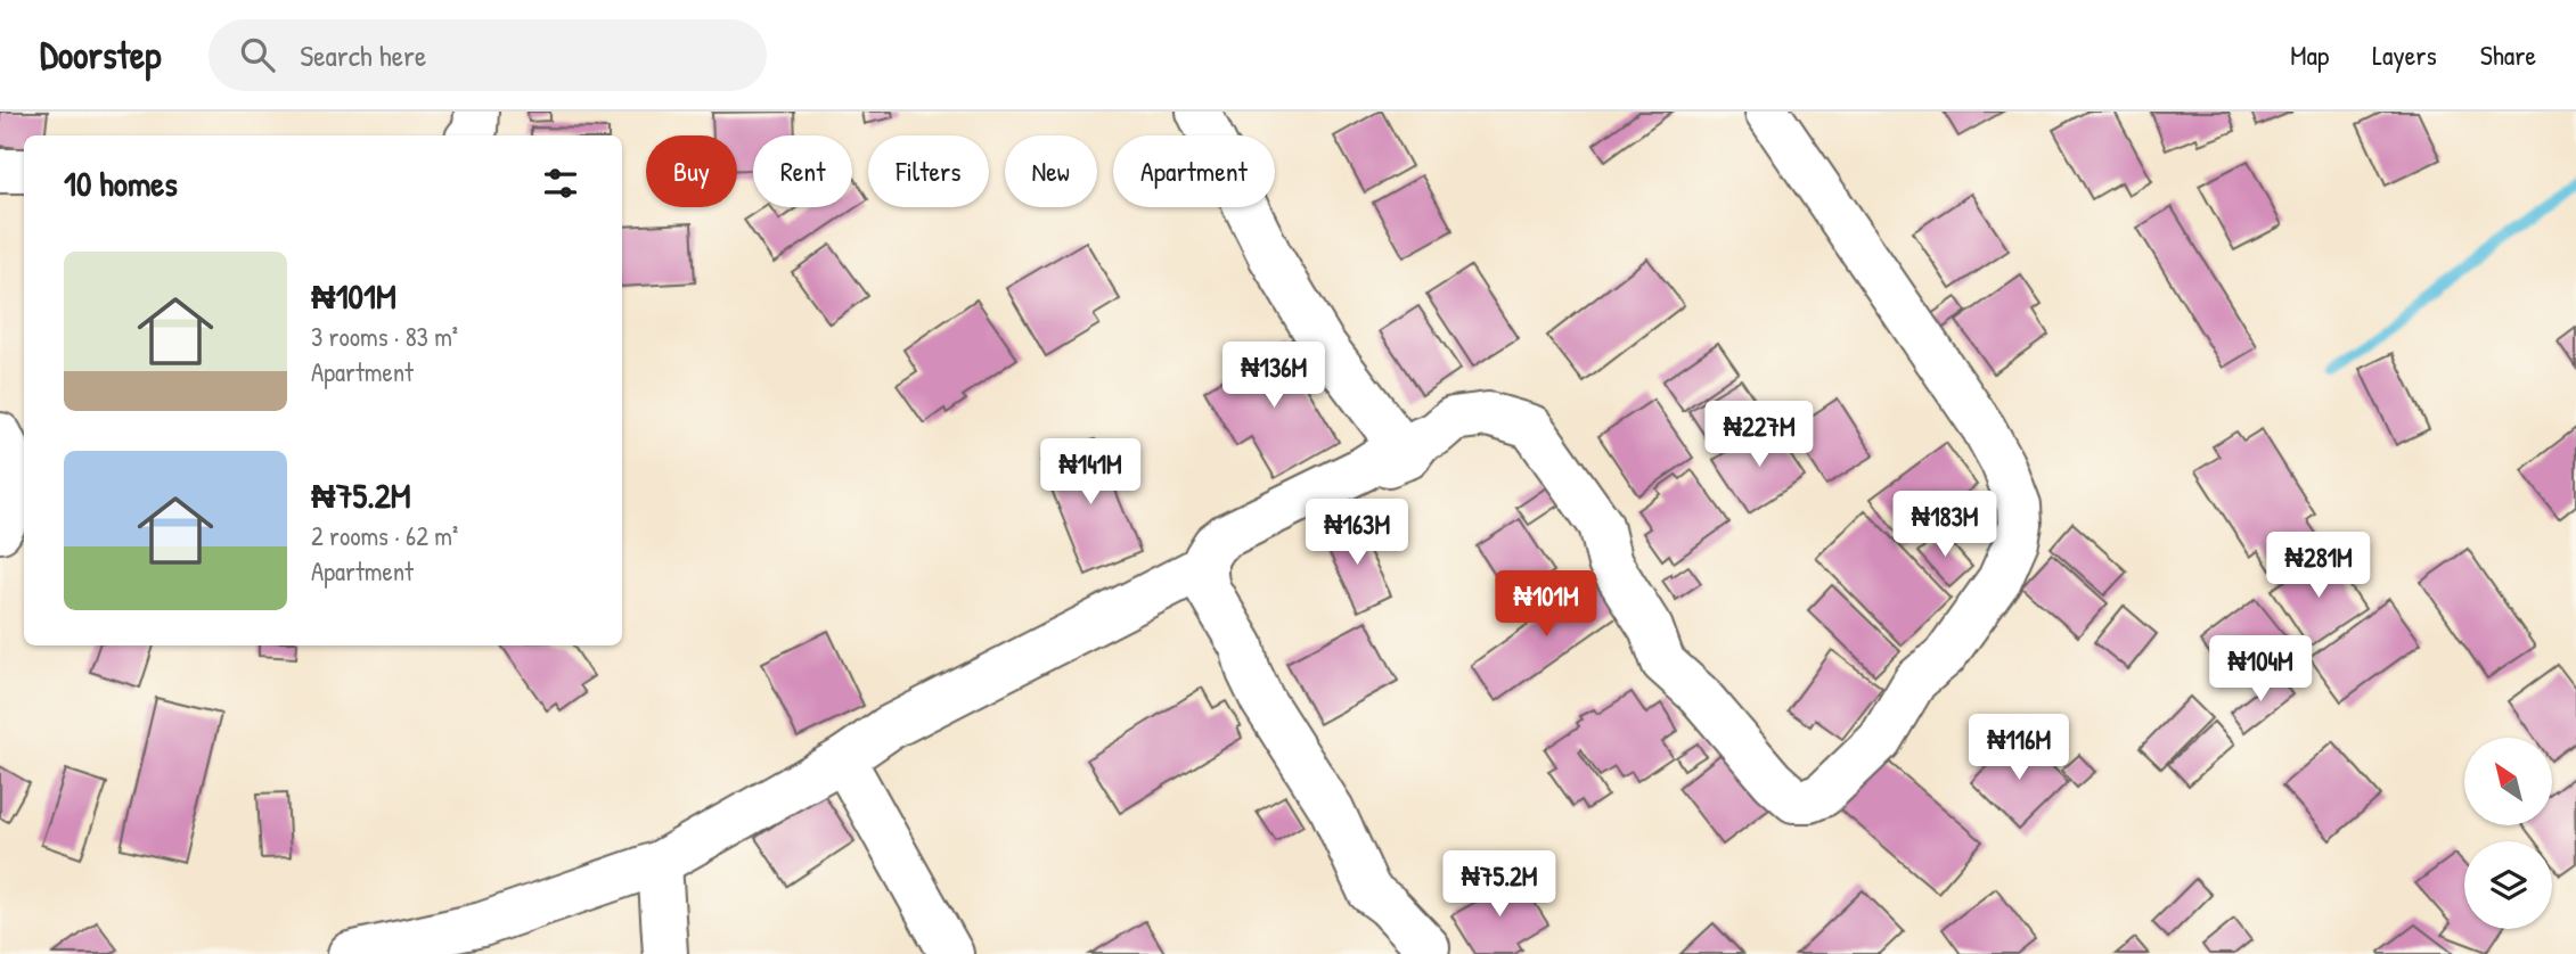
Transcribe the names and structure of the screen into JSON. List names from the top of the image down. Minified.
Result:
{"north":"top left","page":{"header":"Doorstep","search":"Search here","nav":["Map","Layers","Share"],"chip":["Buy","Rent","Filters","New","Apartment"],"heading":"10 homes","list":[{"name":"₦101M","note":"3 rooms · 83 m² · Apartment"},{"name":"₦75.2M","note":"2 rooms · 62 m² · Apartment"}],"price":["₦136M","₦227M","₦141M","₦183M","₦163M","₦281M","₦101M","₦104M","₦116M","₦75.2M"]}}
